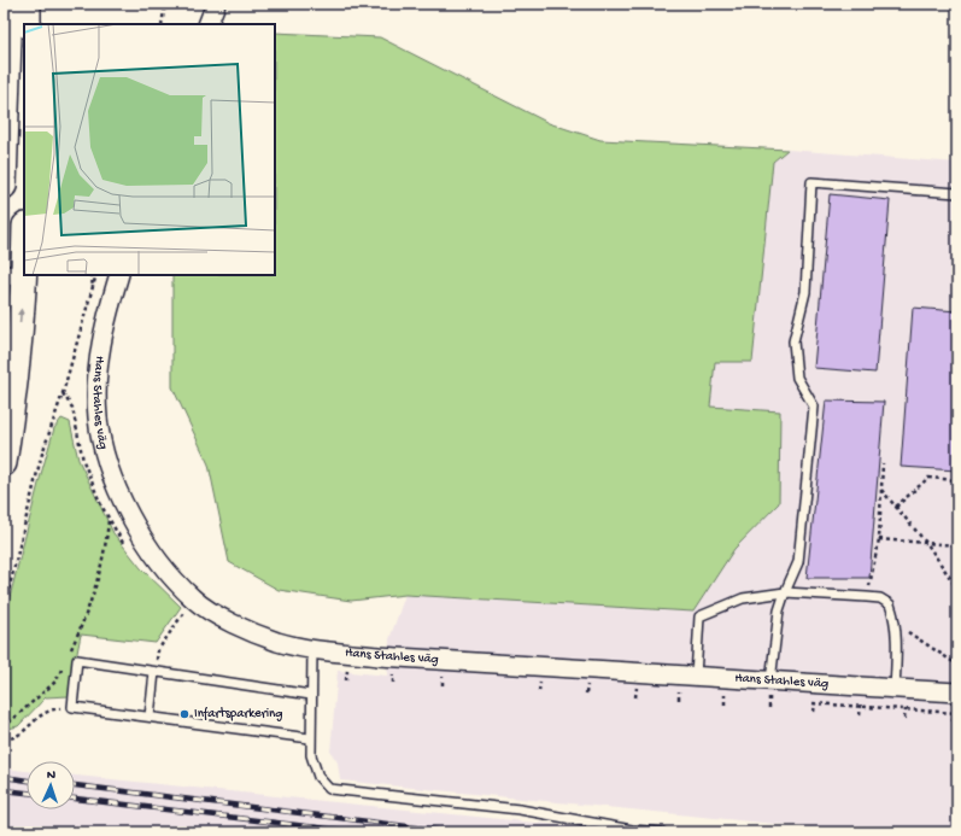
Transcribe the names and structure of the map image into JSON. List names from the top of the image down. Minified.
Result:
{"streets":{"street":["Hans Stahles väg"]},"places":["Infartsparkering"],"north":"top"}
